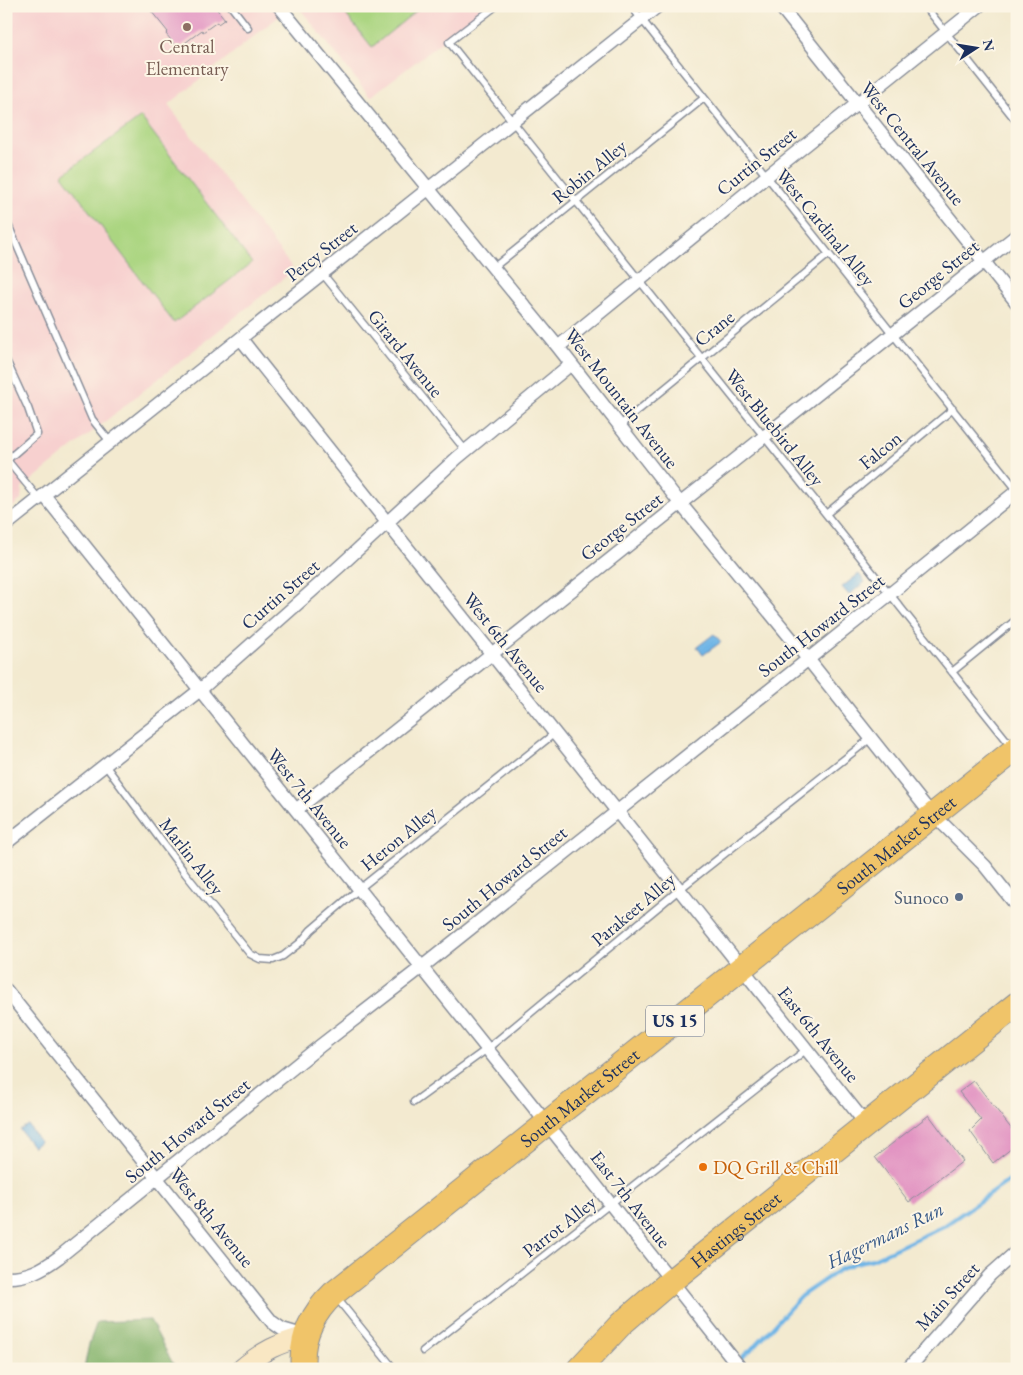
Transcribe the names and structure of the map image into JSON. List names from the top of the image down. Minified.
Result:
{"streets":{"highway":["South Market Street","US 15","Hastings Street"],"street":["West Central Avenue","Curtin Street","Percy Street","George Street","West Mountain Avenue","South Howard Street","West 6th Avenue","West 7th Avenue","East 6th Avenue","East 7th Avenue","West 8th Avenue","Main Street"],"lane":["Robin Alley","West Cardinal Alley","Crane","Girard Avenue","West Bluebird Alley","Falcon","Heron Alley","Marlin Alley","Parakeet Alley","Parrot Alley"]},"crossings":[["West Central Avenue","Curtin Street"],["West Central Avenue","George Street"],["Curtin Street","West Cardinal Alley"],["Curtin Street","Girard Avenue"],["Curtin Street","West Mountain Avenue"],["Curtin Street","West Bluebird Alley"],["Curtin Street","West 6th Avenue"],["Curtin Street","West 7th Avenue"],["Curtin Street","Marlin Alley"],["Robin Alley","West Cardinal Alley"],["Robin Alley","West Mountain Avenue"],["Robin Alley","West Bluebird Alley"],["West Cardinal Alley","Percy Street"],["West Cardinal Alley","George Street"],["West Cardinal Alley","Crane"],["West Cardinal Alley","Falcon"],["West Cardinal Alley","South Howard Street"],["Percy Street","Girard Avenue"],["Percy Street","West Mountain Avenue"],["Percy Street","West Bluebird Alley"],["Percy Street","West 6th Avenue"],["Percy Street","West 7th Avenue"],["George Street","West Mountain Avenue"],["George Street","West Bluebird Alley"],["George Street","West 6th Avenue"],["George Street","West 7th Avenue"],["Crane","West Mountain Avenue"],["Crane","West Bluebird Alley"],["West Mountain Avenue","South Howard Street"],["West Mountain Avenue","South Market Street"],["West Mountain Avenue","Parakeet Alley"],["West Bluebird Alley","Falcon"],["West Bluebird Alley","South Howard Street"],["West Bluebird Alley","South Market Street"],["South Howard Street","West 6th Avenue"],["South Howard Street","West 7th Avenue"],["South Howard Street","West 8th Avenue"],["West 6th Avenue","Heron Alley"],["West 6th Avenue","South Market Street"],["West 6th Avenue","Parakeet Alley"],["West 6th Avenue","East 6th Avenue"],["West 7th Avenue","Heron Alley"],["West 7th Avenue","South Market Street"],["West 7th Avenue","Parakeet Alley"],["West 7th Avenue","East 7th Avenue"],["Heron Alley","Marlin Alley"],["South Market Street","US 15"],["South Market Street","East 6th Avenue"],["South Market Street","East 7th Avenue"],["South Market Street","West 8th Avenue"],["US 15","West 8th Avenue"],["East 6th Avenue","Parrot Alley"],["East 6th Avenue","Hastings Street"],["East 7th Avenue","Parrot Alley"],["East 7th Avenue","Hastings Street"]],"water":["Hagermans Run"],"places":["Central Elementary","Sunoco","DQ Grill & Chill"],"north":"right"}
